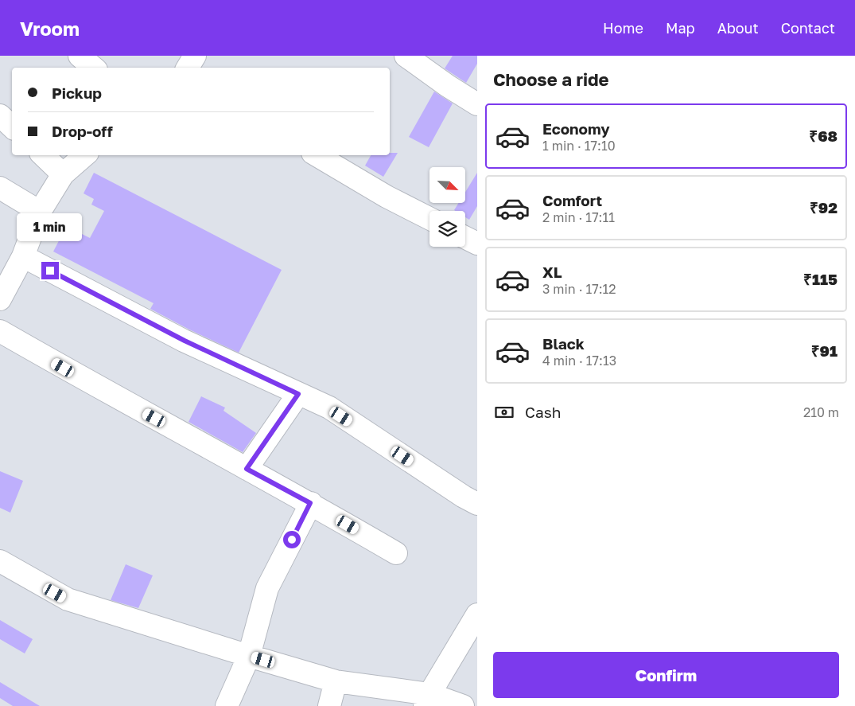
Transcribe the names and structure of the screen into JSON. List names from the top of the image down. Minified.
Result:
{"north":"bottom right","page":{"header":"Vroom","nav":["Home","Map","About","Contact"],"heading":"Choose a ride","banner":["Pickup","Drop-off"],"list":[{"name":"Economy","note":"1 min · 17:10","value":"₹68"},{"name":"Comfort","note":"2 min · 17:11","value":"₹92"},{"name":"XL","note":"3 min · 17:12","value":"₹115"},{"name":"Black","note":"4 min · 17:13","value":"₹91"}],"bubble":"1 min","pay":["Cash","210 m"],"buttons":"Confirm"}}
